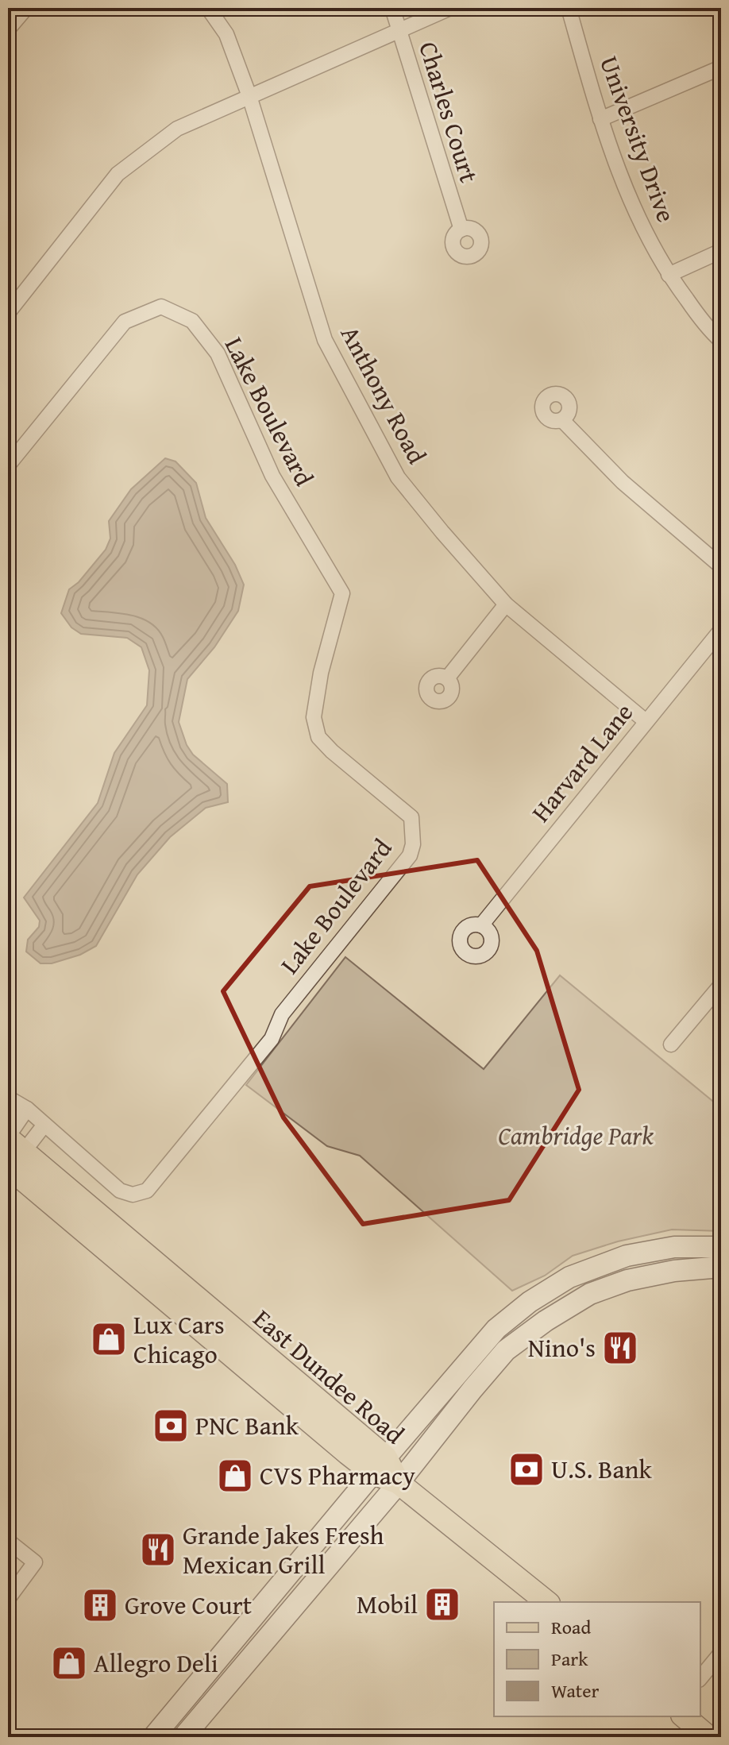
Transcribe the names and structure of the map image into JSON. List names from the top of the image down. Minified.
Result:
{"streets":{"main road":["East Dundee Road"],"street":["Charles Court","University Drive","Anthony Road","Lake Boulevard","Harvard Lane"]},"crossings":[["Anthony Road","Harvard Lane"]],"parks":["Cambridge Park"],"places":{"shop":["Lux Cars Chicago","CVS Pharmacy","Allegro Deli"],"restaurant":["Nino's","Grande Jakes Fresh Mexican Grill"],"bank":["PNC Bank","U.S. Bank"],"building":["Mobil","Grove Court"]},"legend":["Road","Park","Water"]}
